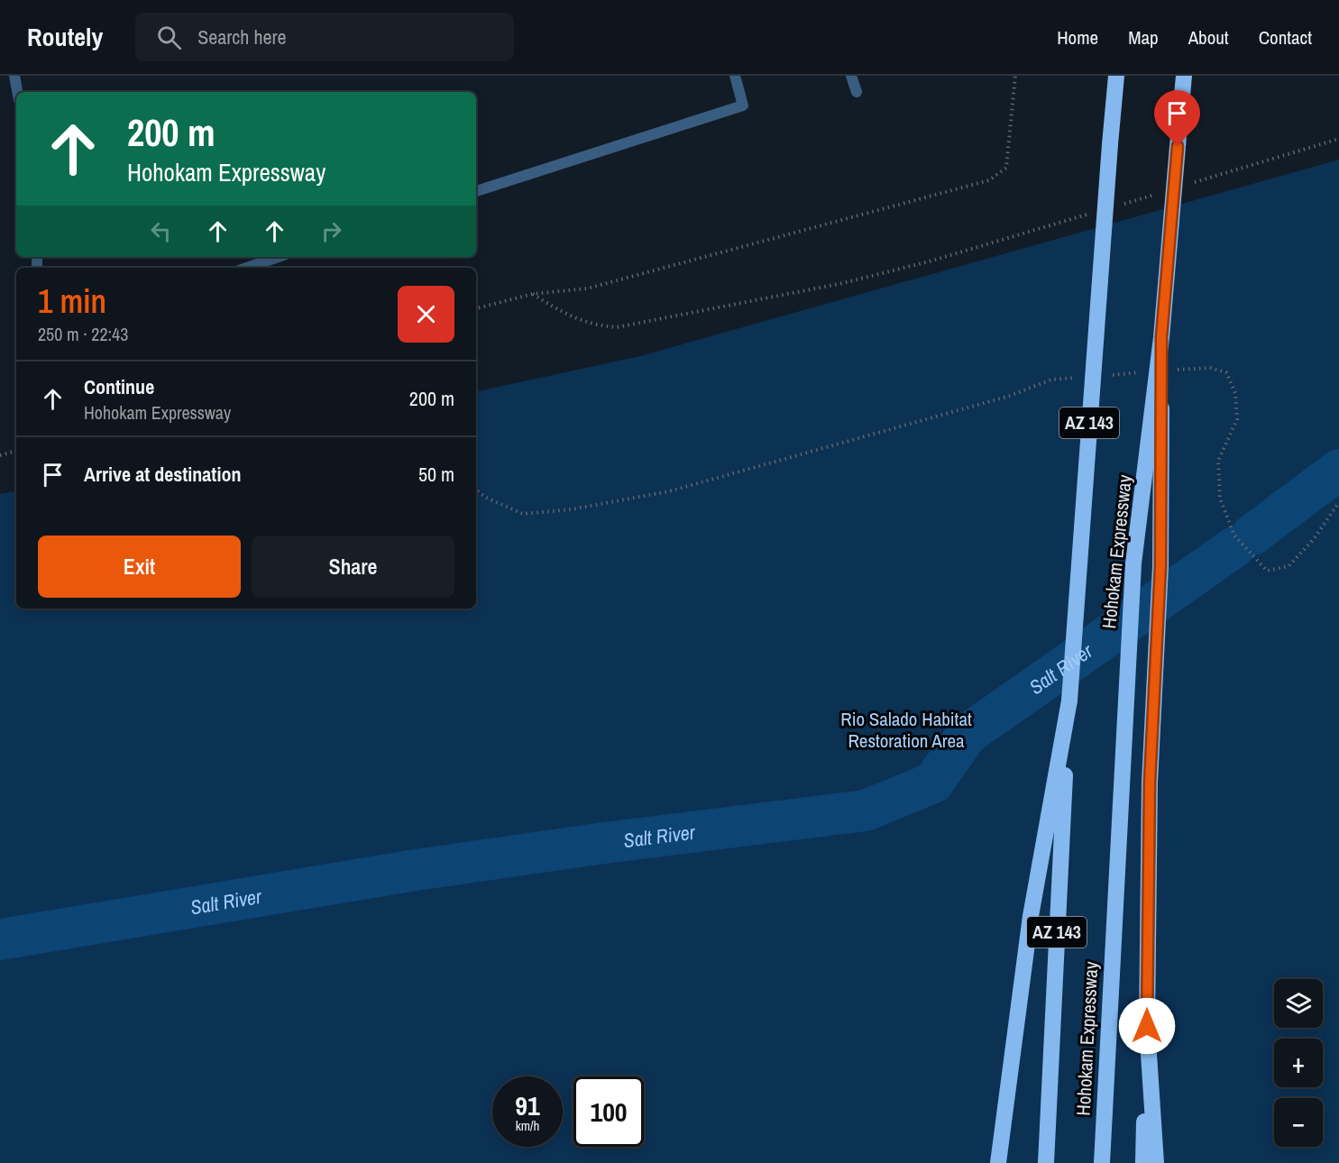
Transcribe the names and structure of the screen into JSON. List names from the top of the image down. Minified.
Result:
{"streets":{"highway":["AZ 143","Hohokam Expressway"]},"water":["Salt River"],"parks":["Rio Salado Habitat Restoration Area"],"page":{"header":"Routely","search":"Search here","nav":["Home","Map","About","Contact"],"turn":["200 m","Hohokam Expressway"],"heading":["1 min","250 m · 22:43"],"list":[{"name":"Continue","note":"Hohokam Expressway","value":"200 m"},{"name":"Arrive at destination","value":"50 m"}],"buttons":["Exit","Share"],"map_buttons":["+","−"],"speed":"91 km/h","limit":"100"}}
